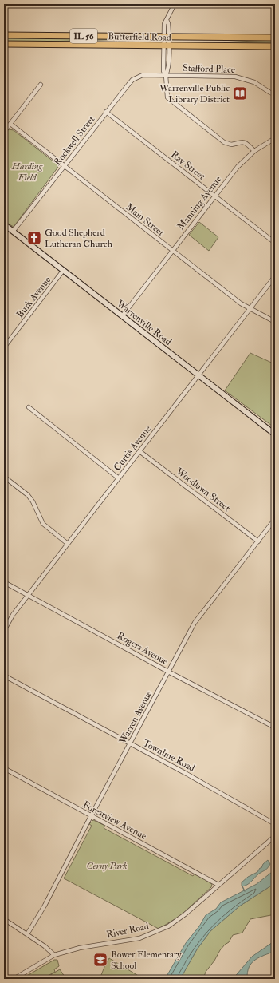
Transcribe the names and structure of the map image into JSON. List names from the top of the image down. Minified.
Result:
{"streets":{"main road":["IL 56","Butterfield Road","Warrenville Road"],"street":["Stafford Place","Rockwell Street","Ray Street","Manning Avenue","Main Street","Burk Avenue","Curtis Avenue","Woodlawn Street","Rogers Avenue","Warren Avenue","Townline Road","Forestview Avenue","River Road"]},"crossings":[["Stafford Place","Rockwell Street"],["Rockwell Street","Ray Street"],["Rockwell Street","Main Street"],["Rockwell Street","Warrenville Road"],["Ray Street","Manning Avenue"],["Manning Avenue","Main Street"],["Manning Avenue","Warrenville Road"],["Main Street","Curtis Avenue"],["Burk Avenue","Warrenville Road"],["Warrenville Road","Curtis Avenue"],["Curtis Avenue","Woodlawn Street"],["Curtis Avenue","Rogers Avenue"],["Woodlawn Street","Warren Avenue"],["Rogers Avenue","Warren Avenue"],["Warren Avenue","Townline Road"],["Warren Avenue","Forestview Avenue"],["Forestview Avenue","River Road"]],"parks":["Harding Field","Cerny Park"],"places":{"library":["Warrenville Public Library District"],"church":["Good Shepherd Lutheran Church"],"school or university":["Bower Elementary School"]}}
